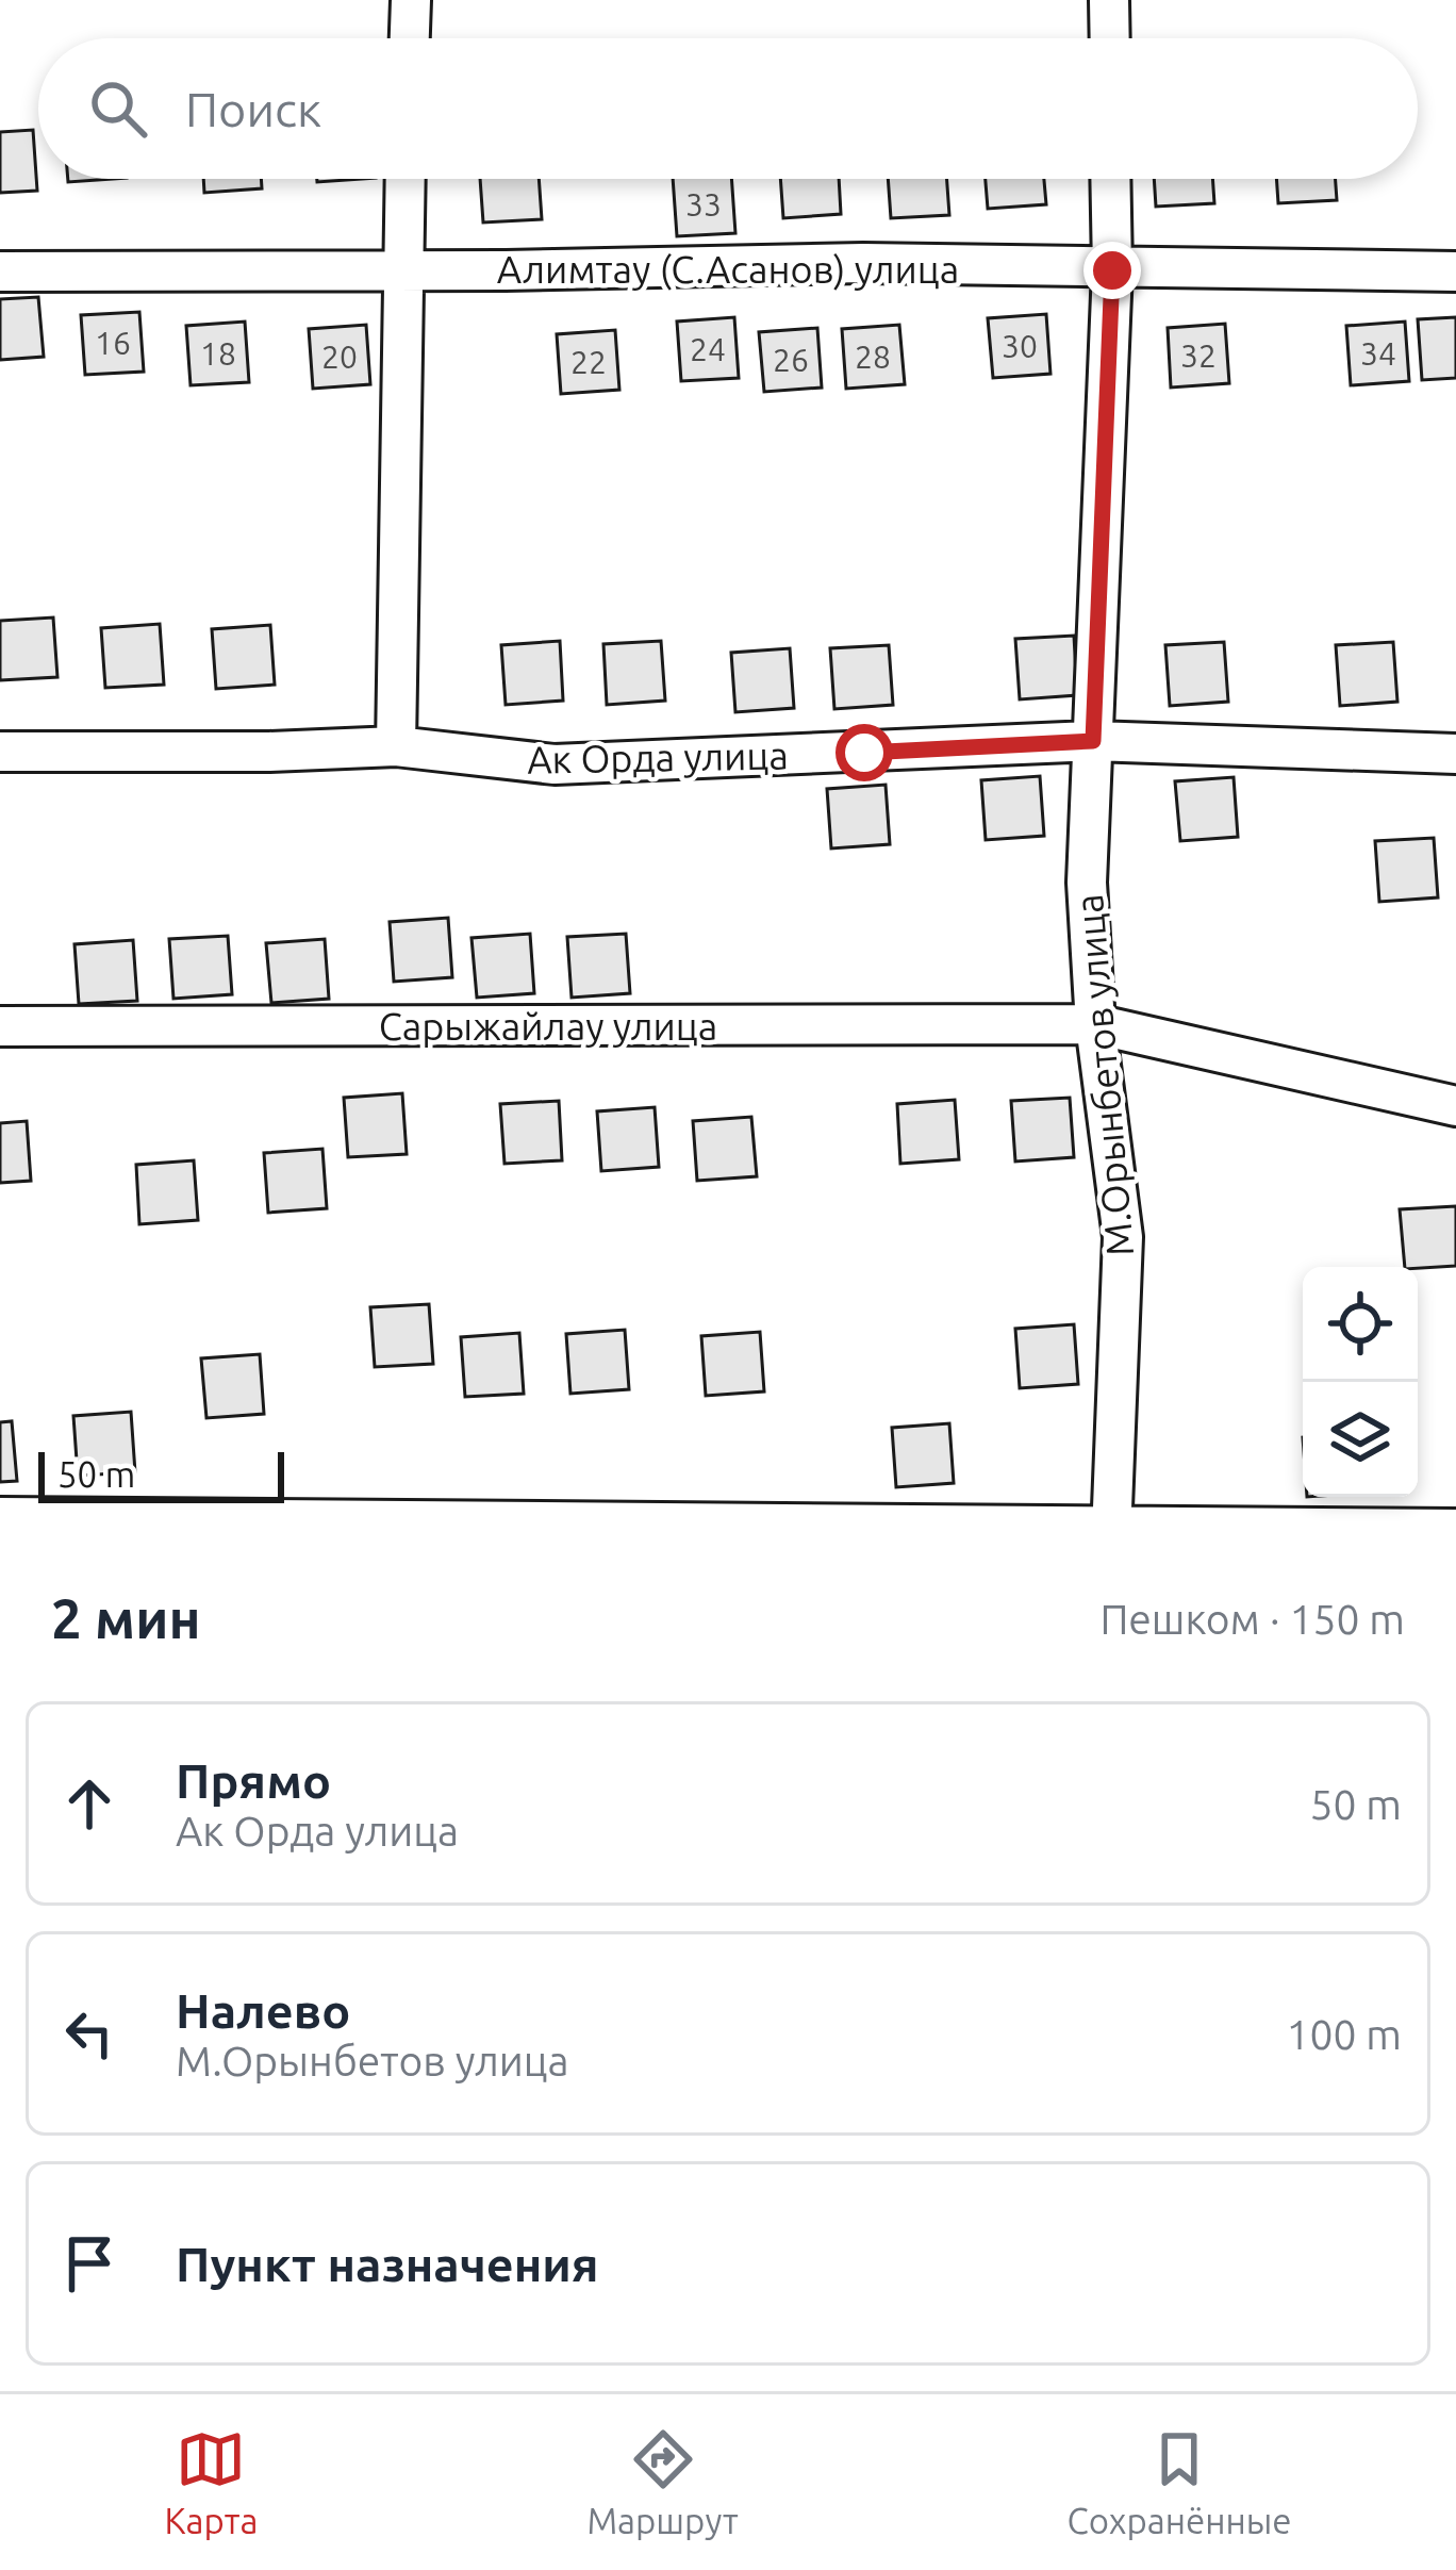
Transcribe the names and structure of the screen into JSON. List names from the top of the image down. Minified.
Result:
{"streets":{"street":["Алимтау (С.Асанов) улица","Ак Орда улица","Сарыжайлау улица","М.Орынбетов улица"]},"crossings":[["Алимтау (С.Асанов) улица","М.Орынбетов улица"],["Ак Орда улица","М.Орынбетов улица"],["Сарыжайлау улица","М.Орынбетов улица"]],"house_numbers":["33","16","30","24","18","34","32","20","28","26","22"],"scale_bar":"50 m","page":{"search":"Поиск","scale":"50 m","heading":["2 мин","Пешком · 150 m"],"list":[["Прямо","Ак Орда улица","50 m"],["Налево","М.Орынбетов улица","100 m"],"Пункт назначения"],"nav":["Карта","Маршрут","Сохранённые"]}}
